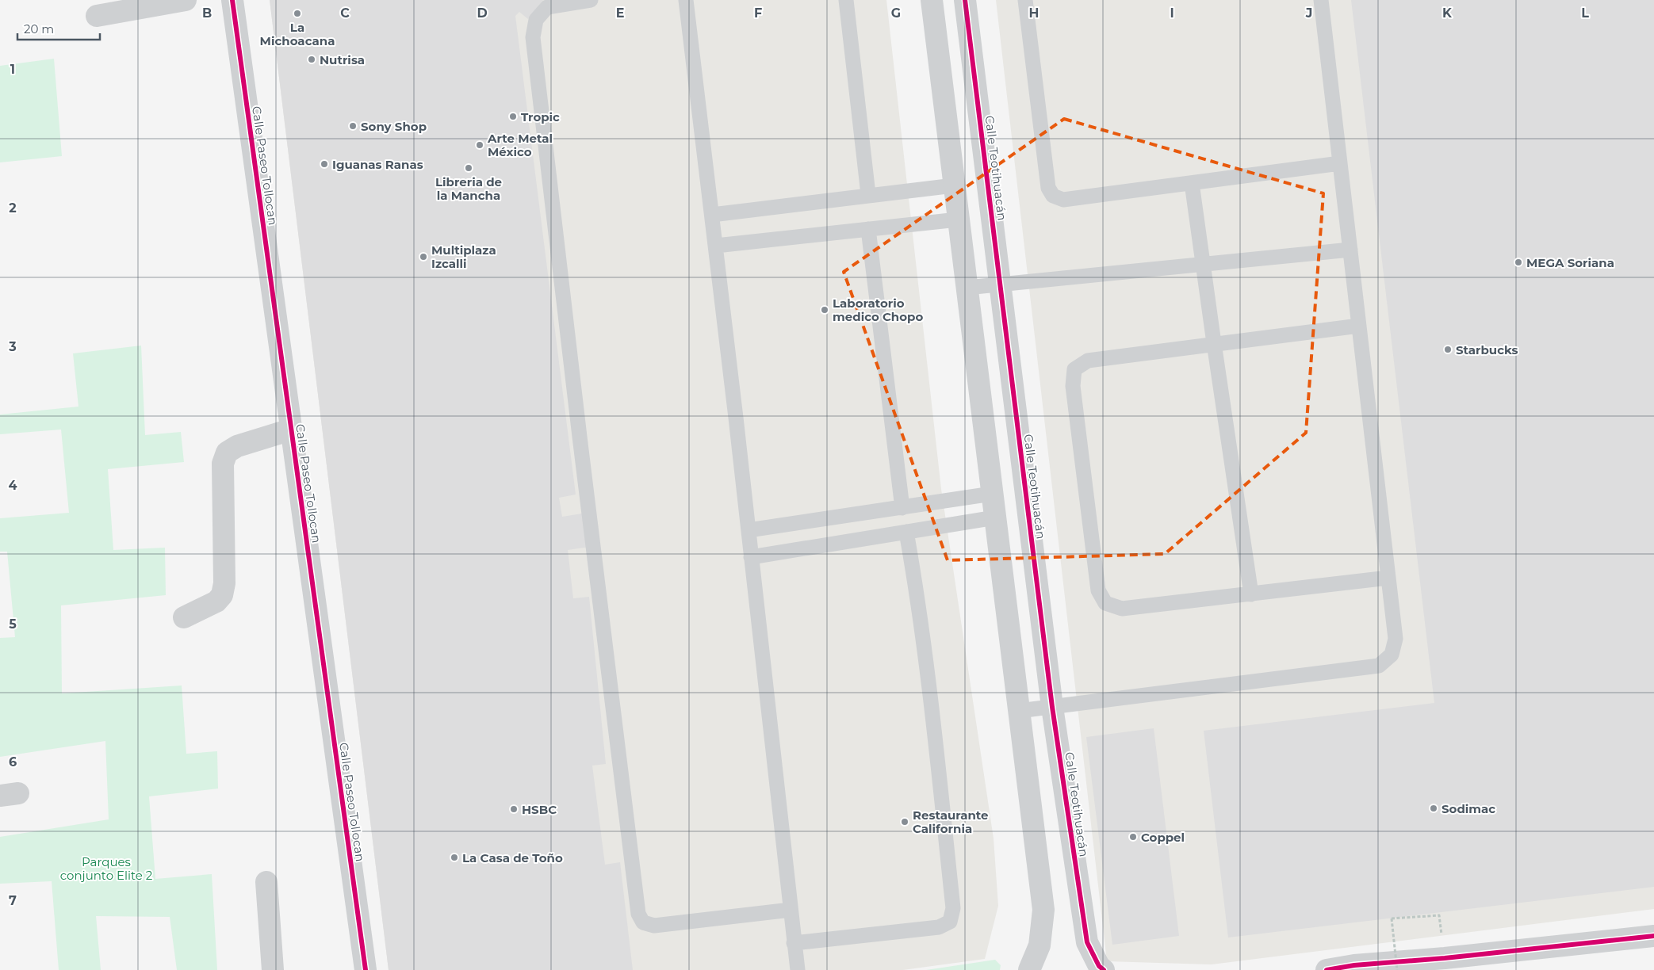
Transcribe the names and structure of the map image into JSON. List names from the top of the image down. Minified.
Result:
{"streets":{"street":["Calle Paseo Tollocan","Calle Teotihuacán"]},"parks":["Parques conjunto Elite 2"],"places":["La Michoacana","Nutrisa","Tropic","Sony Shop","Arte Metal México","Iguanas Ranas","Libreria de la Mancha","Multiplaza Izcalli","MEGA Soriana","Laboratorio medico Chopo","Starbucks","Sodimac","HSBC","Restaurante California","Coppel","La Casa de Toño"],"scale_bar":"20 m","grid":{"columns":["B","C","D","E","F","G","H","I","J","K","L"],"rows":["1","2","3","4","5","6","7"]}}
